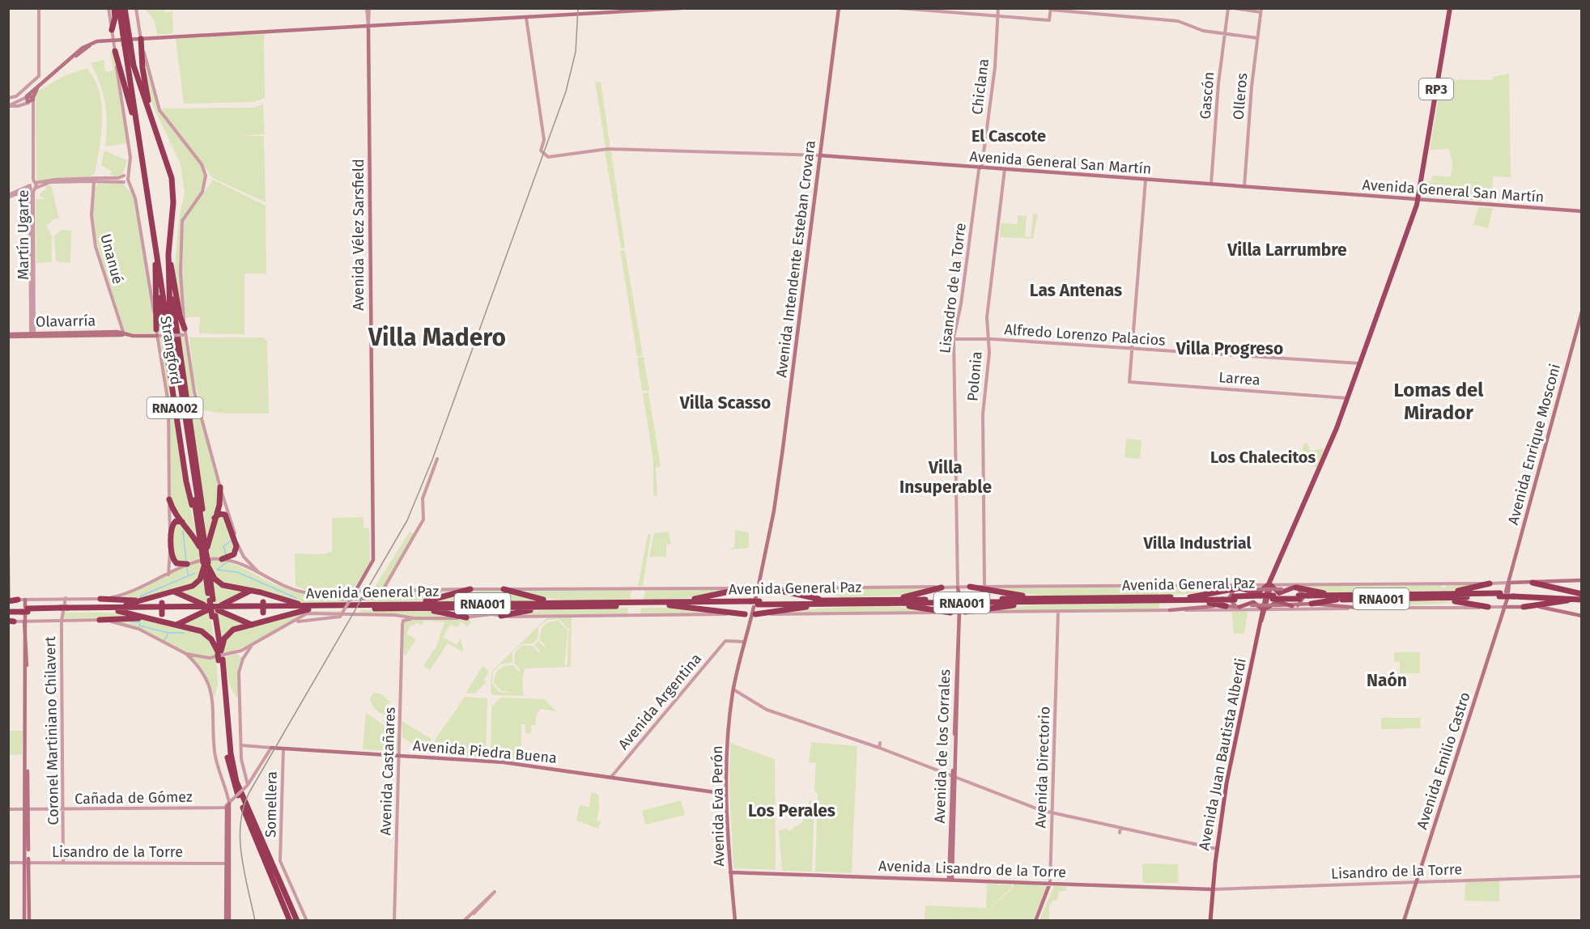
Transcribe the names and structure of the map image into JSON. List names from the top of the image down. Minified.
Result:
{"streets":{"highway":["RP3","RNA002","Avenida General Paz","RNA001"],"main road":["Avenida General San Martín","Avenida Vélez Sarsfield","Avenida Intendente Esteban Crovara","Olavarría","Avenida Enrique Mosconi","Avenida de los Corrales","Avenida Piedra Buena","Avenida Juan Bautista Alberdi","Avenida Emilio Castro","Avenida Directorio","Avenida Eva Perón","Avenida Lisandro de la Torre"],"street":["Chiclana","Gascón","Olleros","Martín Ugarte","Unanué","Lisandro de la Torre","Alfredo Lorenzo Palacios","Strangford","Polonia","Larrea","Avenida Argentina","Coronel Martiniano Chilavert","Avenida Castañares","Cañada de Gómez","Somellera"]},"crossings":[["Chiclana","Avenida General San Martín"],["Chiclana","Lisandro de la Torre"],["RP3","Avenida General San Martín"],["RP3","Alfredo Lorenzo Palacios"],["RP3","Larrea"],["RP3","Avenida General Paz"],["RP3","Avenida Juan Bautista Alberdi"],["Gascón","Avenida General San Martín"],["Olleros","Avenida General San Martín"],["Avenida General San Martín","Avenida Intendente Esteban Crovara"],["Avenida General San Martín","Lisandro de la Torre"],["Avenida General San Martín","Polonia"],["Martín Ugarte","Olavarría"],["Avenida Vélez Sarsfield","Avenida General Paz"],["Unanué","Olavarría"],["Avenida Intendente Esteban Crovara","Avenida General Paz"],["Avenida Intendente Esteban Crovara","Avenida Eva Perón"],["Lisandro de la Torre","Alfredo Lorenzo Palacios"],["Lisandro de la Torre","Avenida General Paz"],["Lisandro de la Torre","Coronel Martiniano Chilavert"],["Lisandro de la Torre","Avenida de los Corrales"],["Lisandro de la Torre","Avenida Juan Bautista Alberdi"],["Lisandro de la Torre","Avenida Emilio Castro"],["Lisandro de la Torre","Avenida Lisandro de la Torre"],["Olavarría","Strangford"],["Alfredo Lorenzo Palacios","Polonia"],["Alfredo Lorenzo Palacios","Larrea"],["Polonia","Avenida General Paz"],["RNA002","Avenida General Paz"],["Avenida Enrique Mosconi","Avenida General Paz"],["Avenida Enrique Mosconi","Avenida Emilio Castro"],["Avenida General Paz","Coronel Martiniano Chilavert"],["Avenida General Paz","Avenida de los Corrales"],["Avenida General Paz","Avenida Juan Bautista Alberdi"],["Avenida General Paz","Avenida Emilio Castro"],["Avenida General Paz","Avenida Directorio"],["Avenida General Paz","Avenida Castañares"],["Avenida General Paz","Avenida Eva Perón"],["Avenida Argentina","Avenida Piedra Buena"],["Avenida Argentina","Avenida Eva Perón"],["Coronel Martiniano Chilavert","Cañada de Gómez"],["Avenida de los Corrales","Avenida Lisandro de la Torre"],["Avenida Piedra Buena","Avenida Castañares"],["Avenida Piedra Buena","Somellera"],["Avenida Piedra Buena","Avenida Eva Perón"],["Avenida Juan Bautista Alberdi","Avenida Lisandro de la Torre"],["Avenida Directorio","Avenida Lisandro de la Torre"],["Avenida Eva Perón","Avenida Lisandro de la Torre"]],"districts":["El Cascote","Villa Larrumbre","Las Antenas","Villa Madero","Villa Progreso","Lomas del Mirador","Villa Scasso","Los Chalecitos","Villa Insuperable","Villa Industrial","Naón","Los Perales"]}
